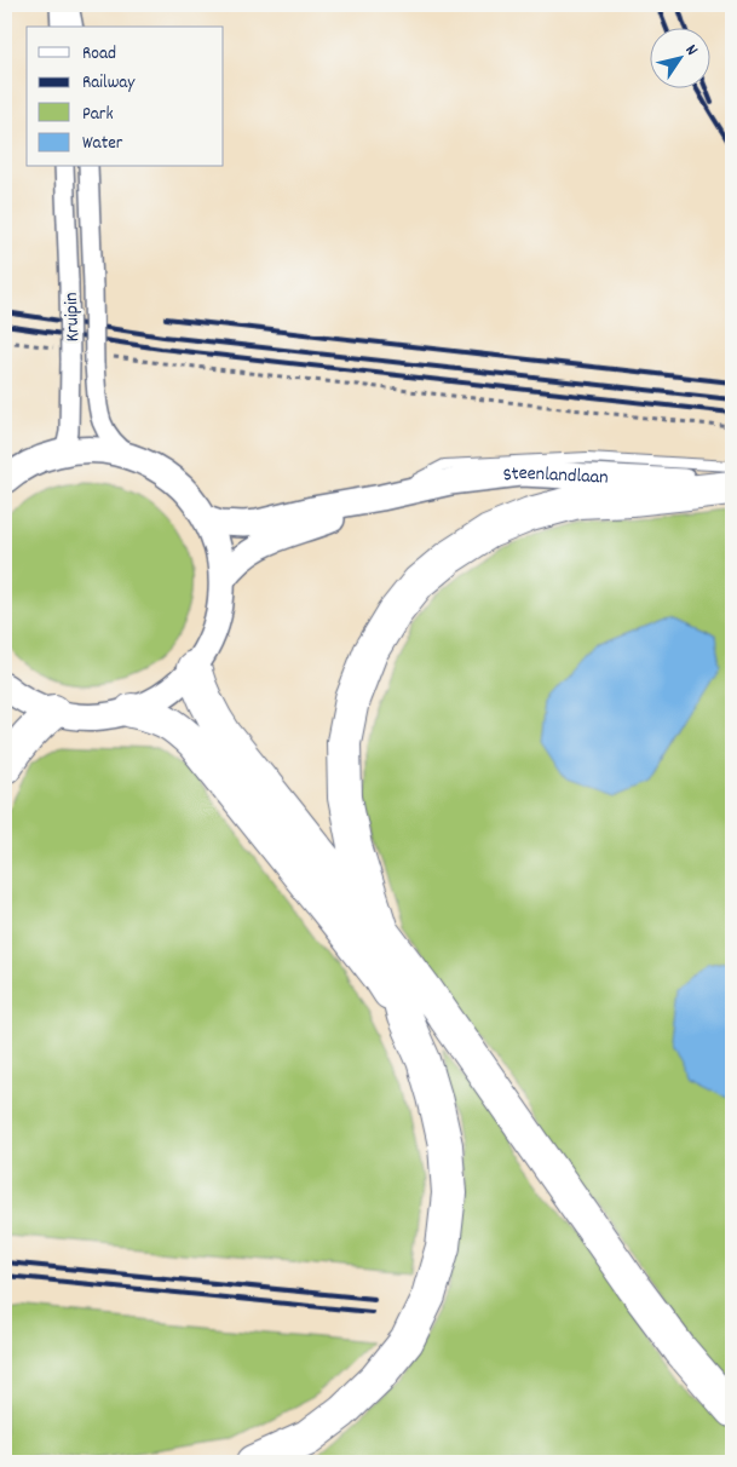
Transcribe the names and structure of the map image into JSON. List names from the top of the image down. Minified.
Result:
{"streets":{"main road":["Steenlandlaan"],"street":["Kruipin"]},"legend":["Road","Railway","Park","Water"],"north":"top right"}
